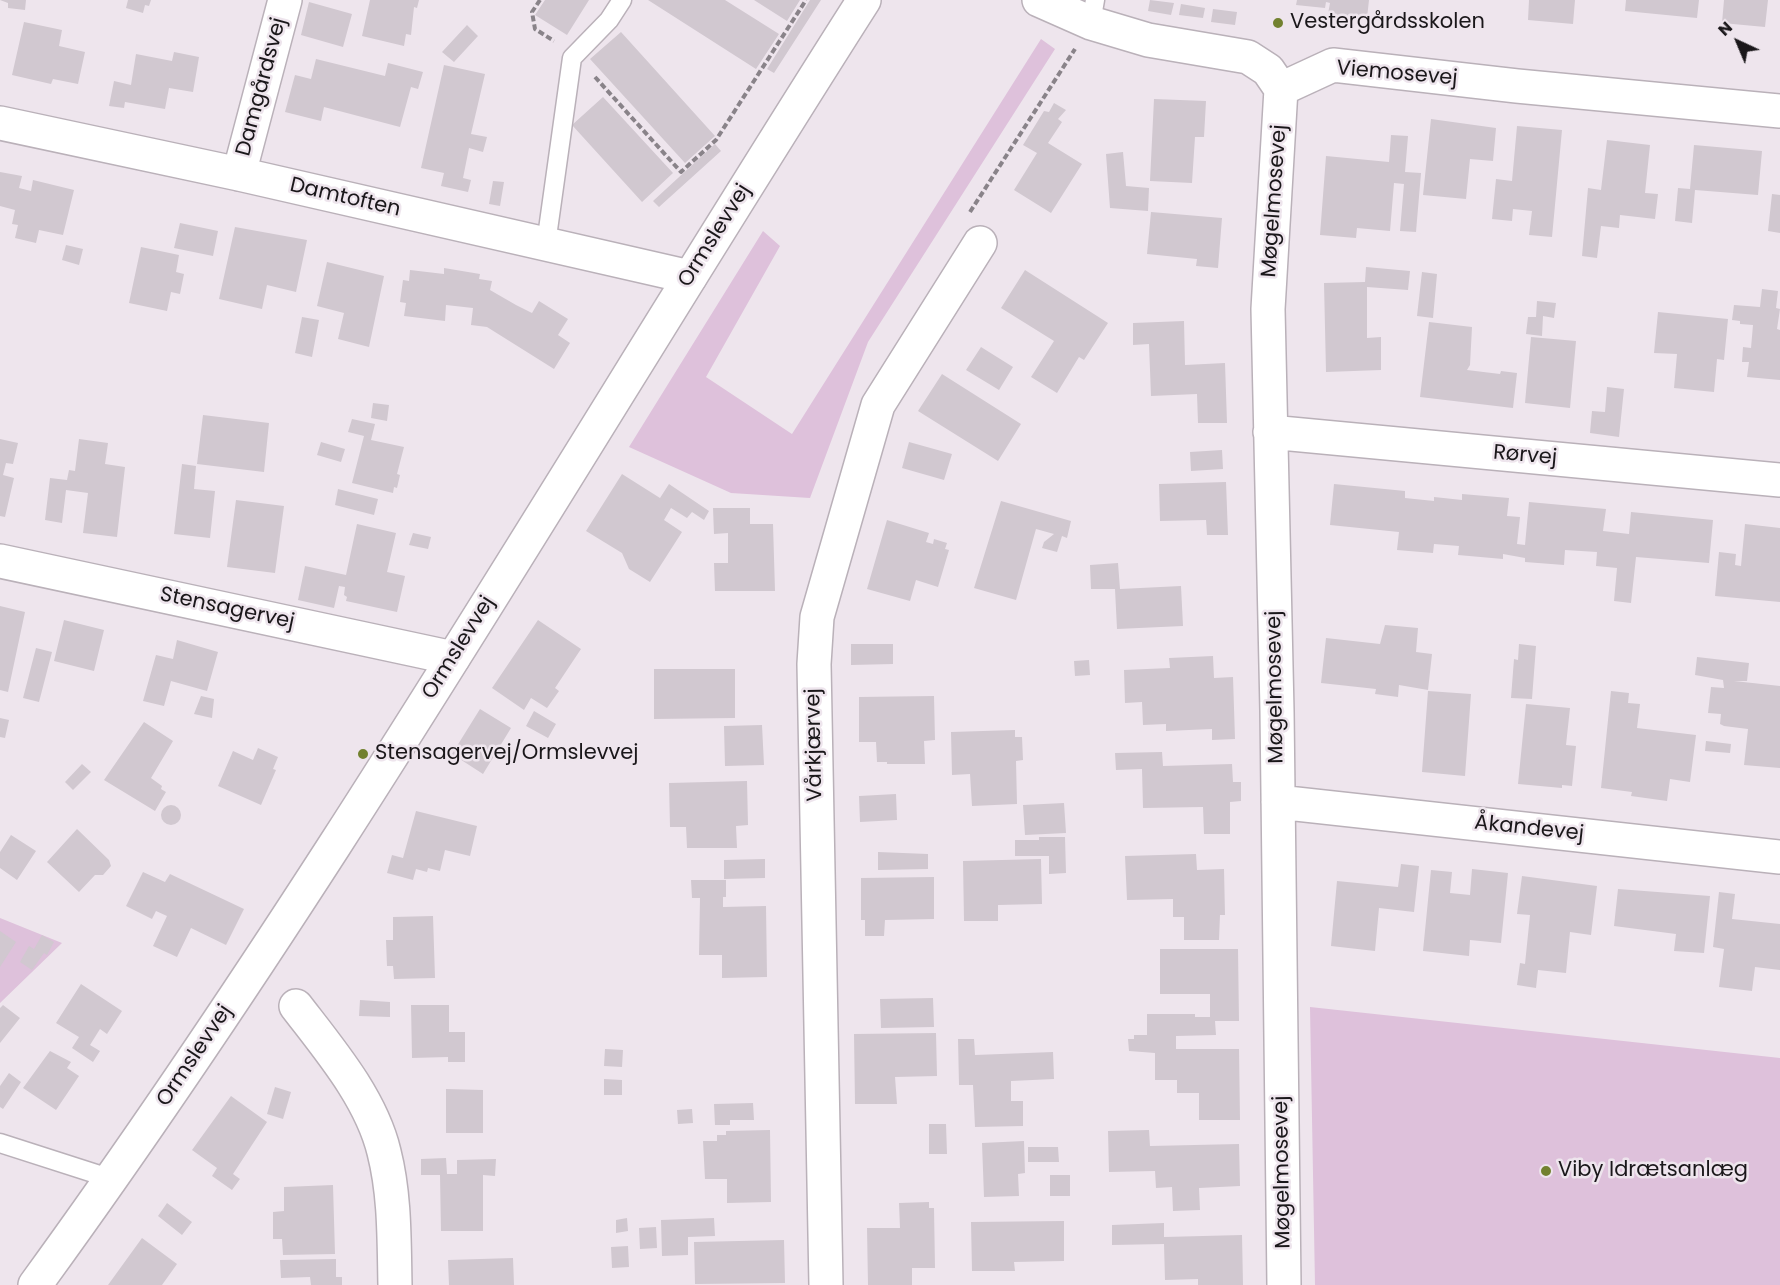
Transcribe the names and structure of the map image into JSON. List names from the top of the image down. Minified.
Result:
{"streets":{"street":["Viemosevej","Damgårdsvej","Damtoften","Møgelmosevej","Ormslevvej","Rørvej","Stensagervej","Vårkjærvej","Åkandevej"]},"crossings":[["Viemosevej","Møgelmosevej"],["Damgårdsvej","Damtoften"],["Damtoften","Ormslevvej"],["Møgelmosevej","Rørvej"],["Møgelmosevej","Åkandevej"],["Ormslevvej","Stensagervej"]],"places":["Vestergårdsskolen","Stensagervej/Ormslevvej","Viby Idrætsanlæg"],"north":"top left"}
